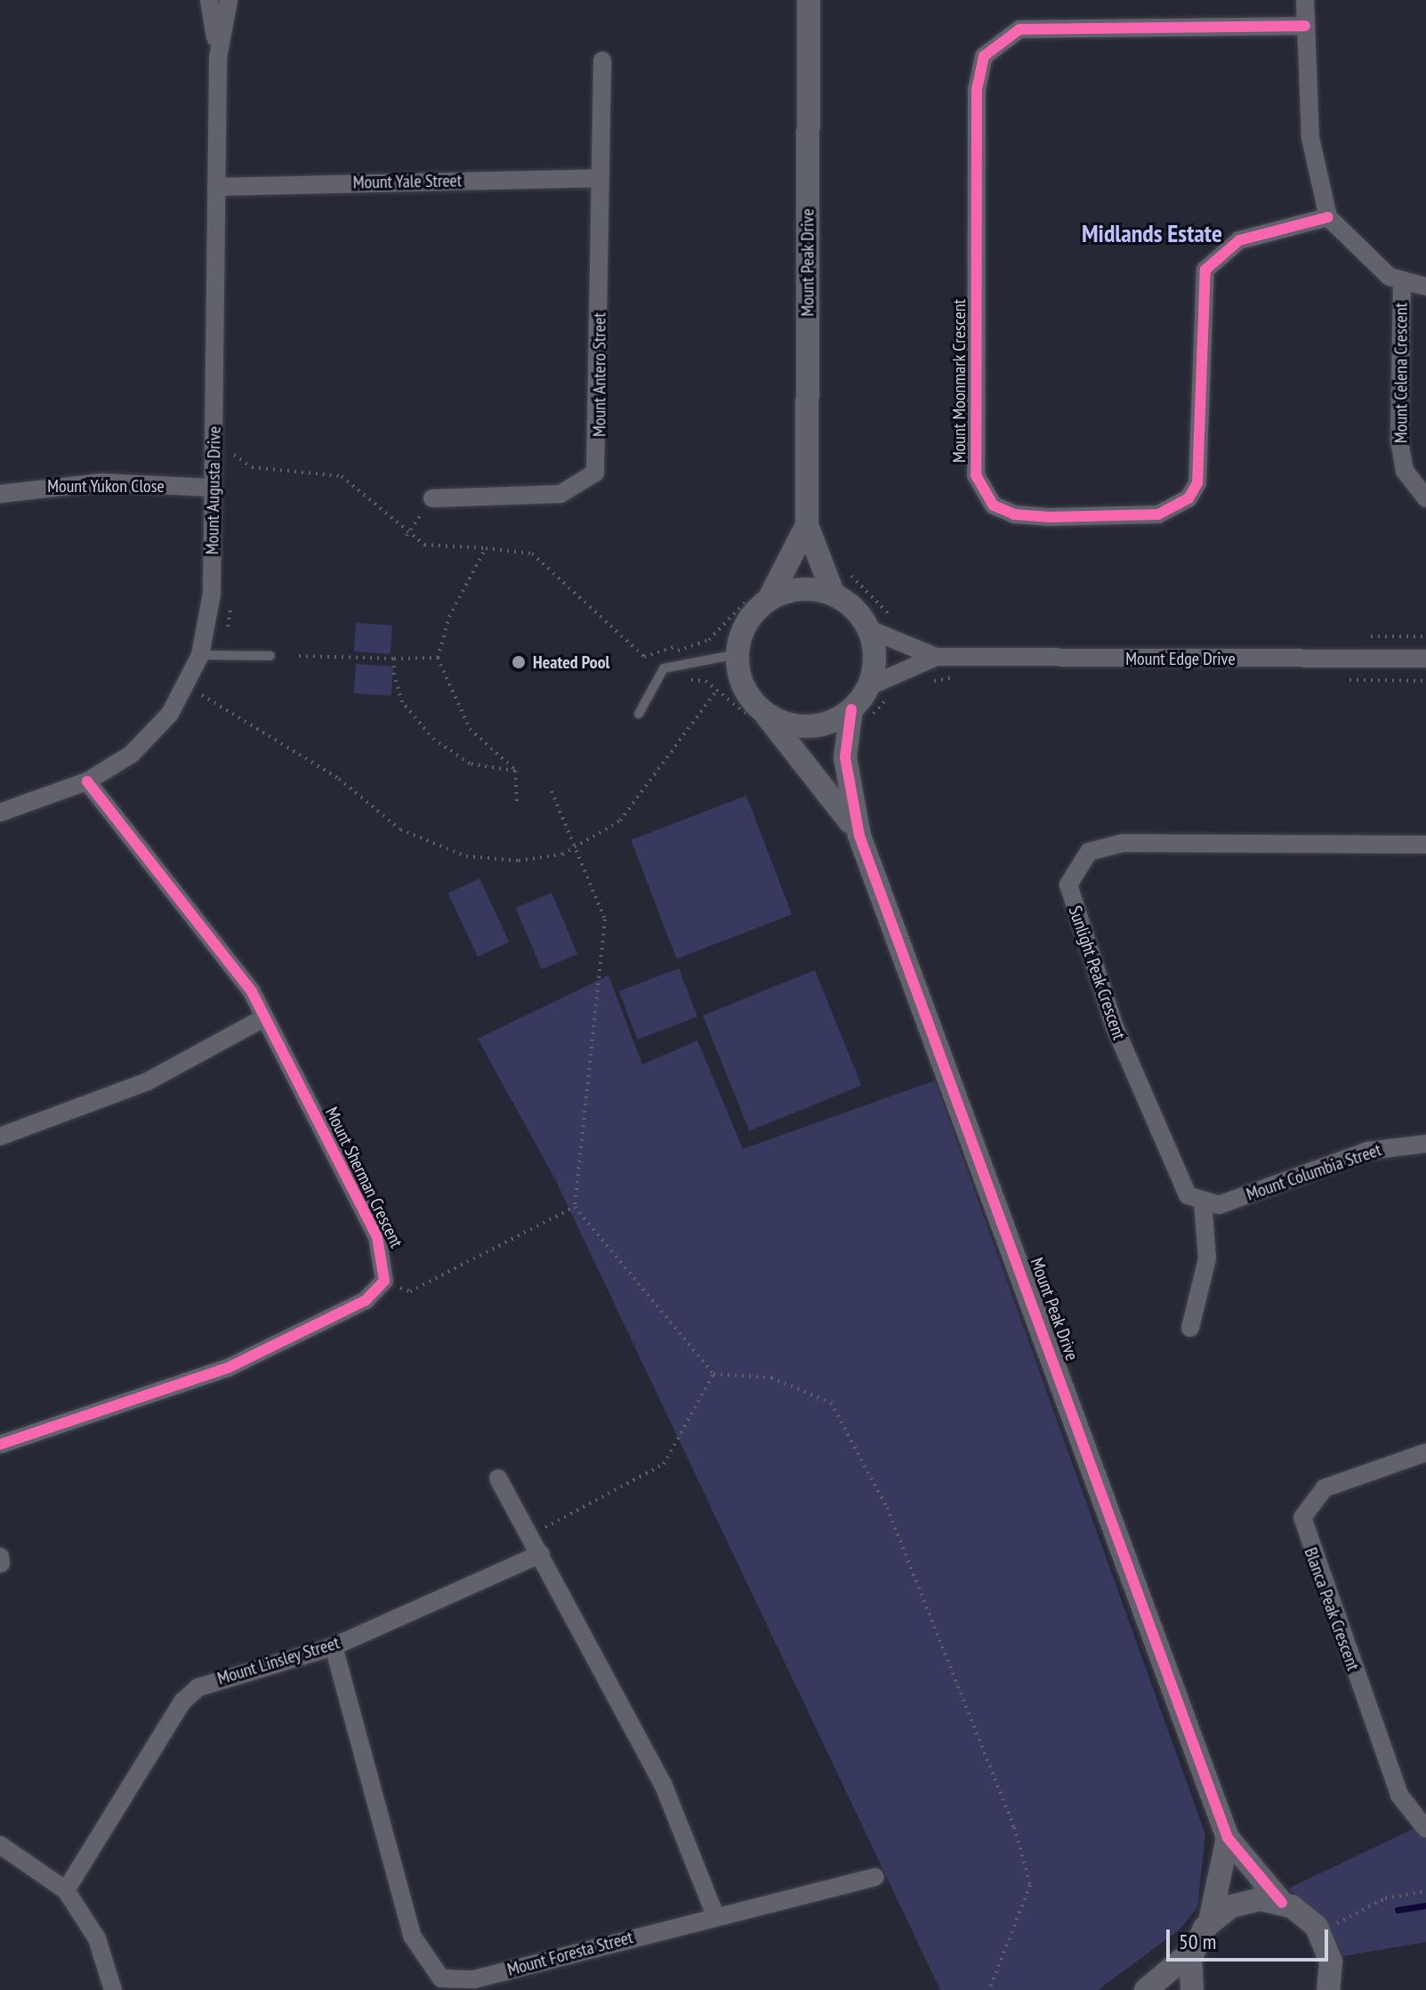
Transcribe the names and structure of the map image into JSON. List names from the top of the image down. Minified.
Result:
{"streets":{"street":["Mount Yale Street","Mount Peak Drive","Mount Celena Crescent","Mount Antero Street","Mount Moonmark Crescent","Mount Yukon Close","Mount Augusta Drive","Mount Edge Drive","Sunlight Peak Crescent","Mount Columbia Street","Mount Sherman Crescent","Blanca Peak Crescent","Mount Linsley Street","Mount Foresta Street"]},"crossings":[["Mount Yale Street","Mount Antero Street"],["Mount Yale Street","Mount Augusta Drive"],["Mount Peak Drive","Mount Edge Drive"],["Mount Yukon Close","Mount Augusta Drive"],["Mount Augusta Drive","Mount Sherman Crescent"],["Sunlight Peak Crescent","Mount Columbia Street"],["Mount Linsley Street","Mount Foresta Street"]],"districts":["Midlands Estate"],"places":["Heated Pool"],"scale_bar":"50 m"}
